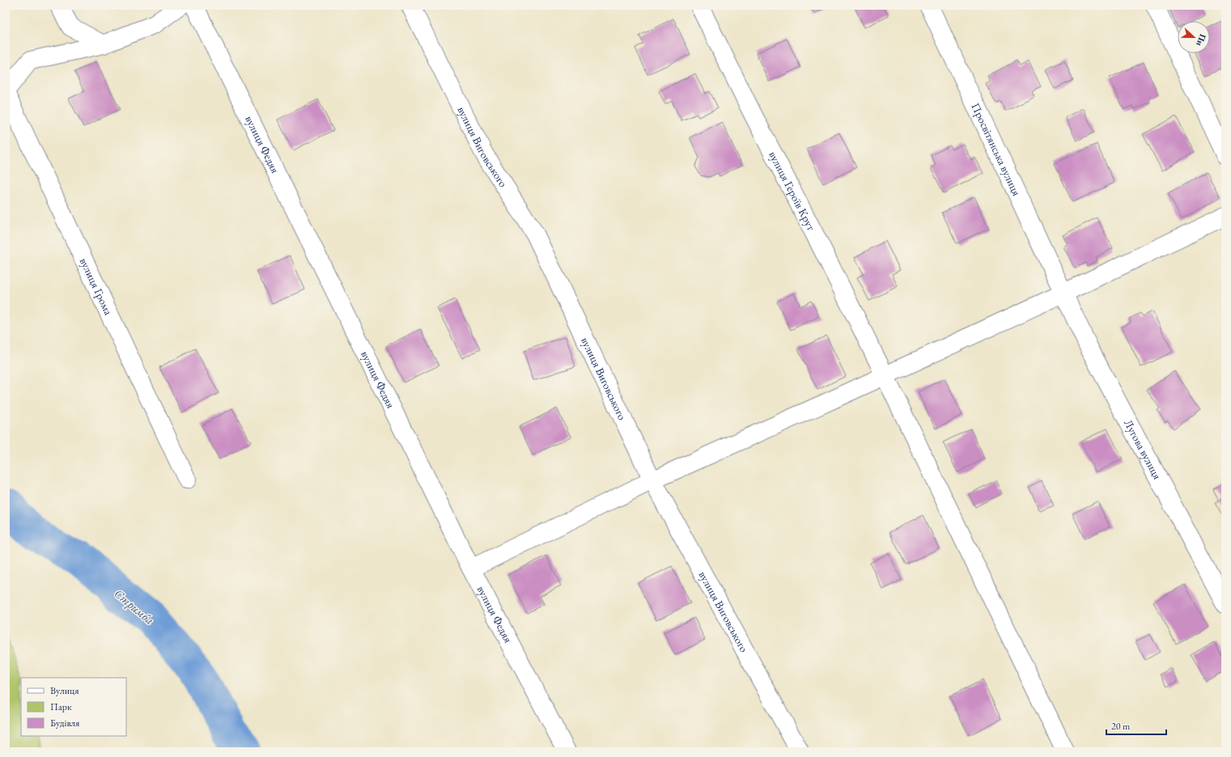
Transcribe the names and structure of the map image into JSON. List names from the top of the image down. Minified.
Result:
{"streets":{"street":["вулиця Федяя","вулиця Виговського","Просвітянська вулиця","вулиця Героїв Крут","вулиця Грома","Лугова вулиця"]},"crossings":[["Просвітянська вулиця","Лугова вулиця"]],"water":["Стримба"],"legend":["Вулиця","Парк","Будівля"],"scale_bar":"20 m","north":"right"}
